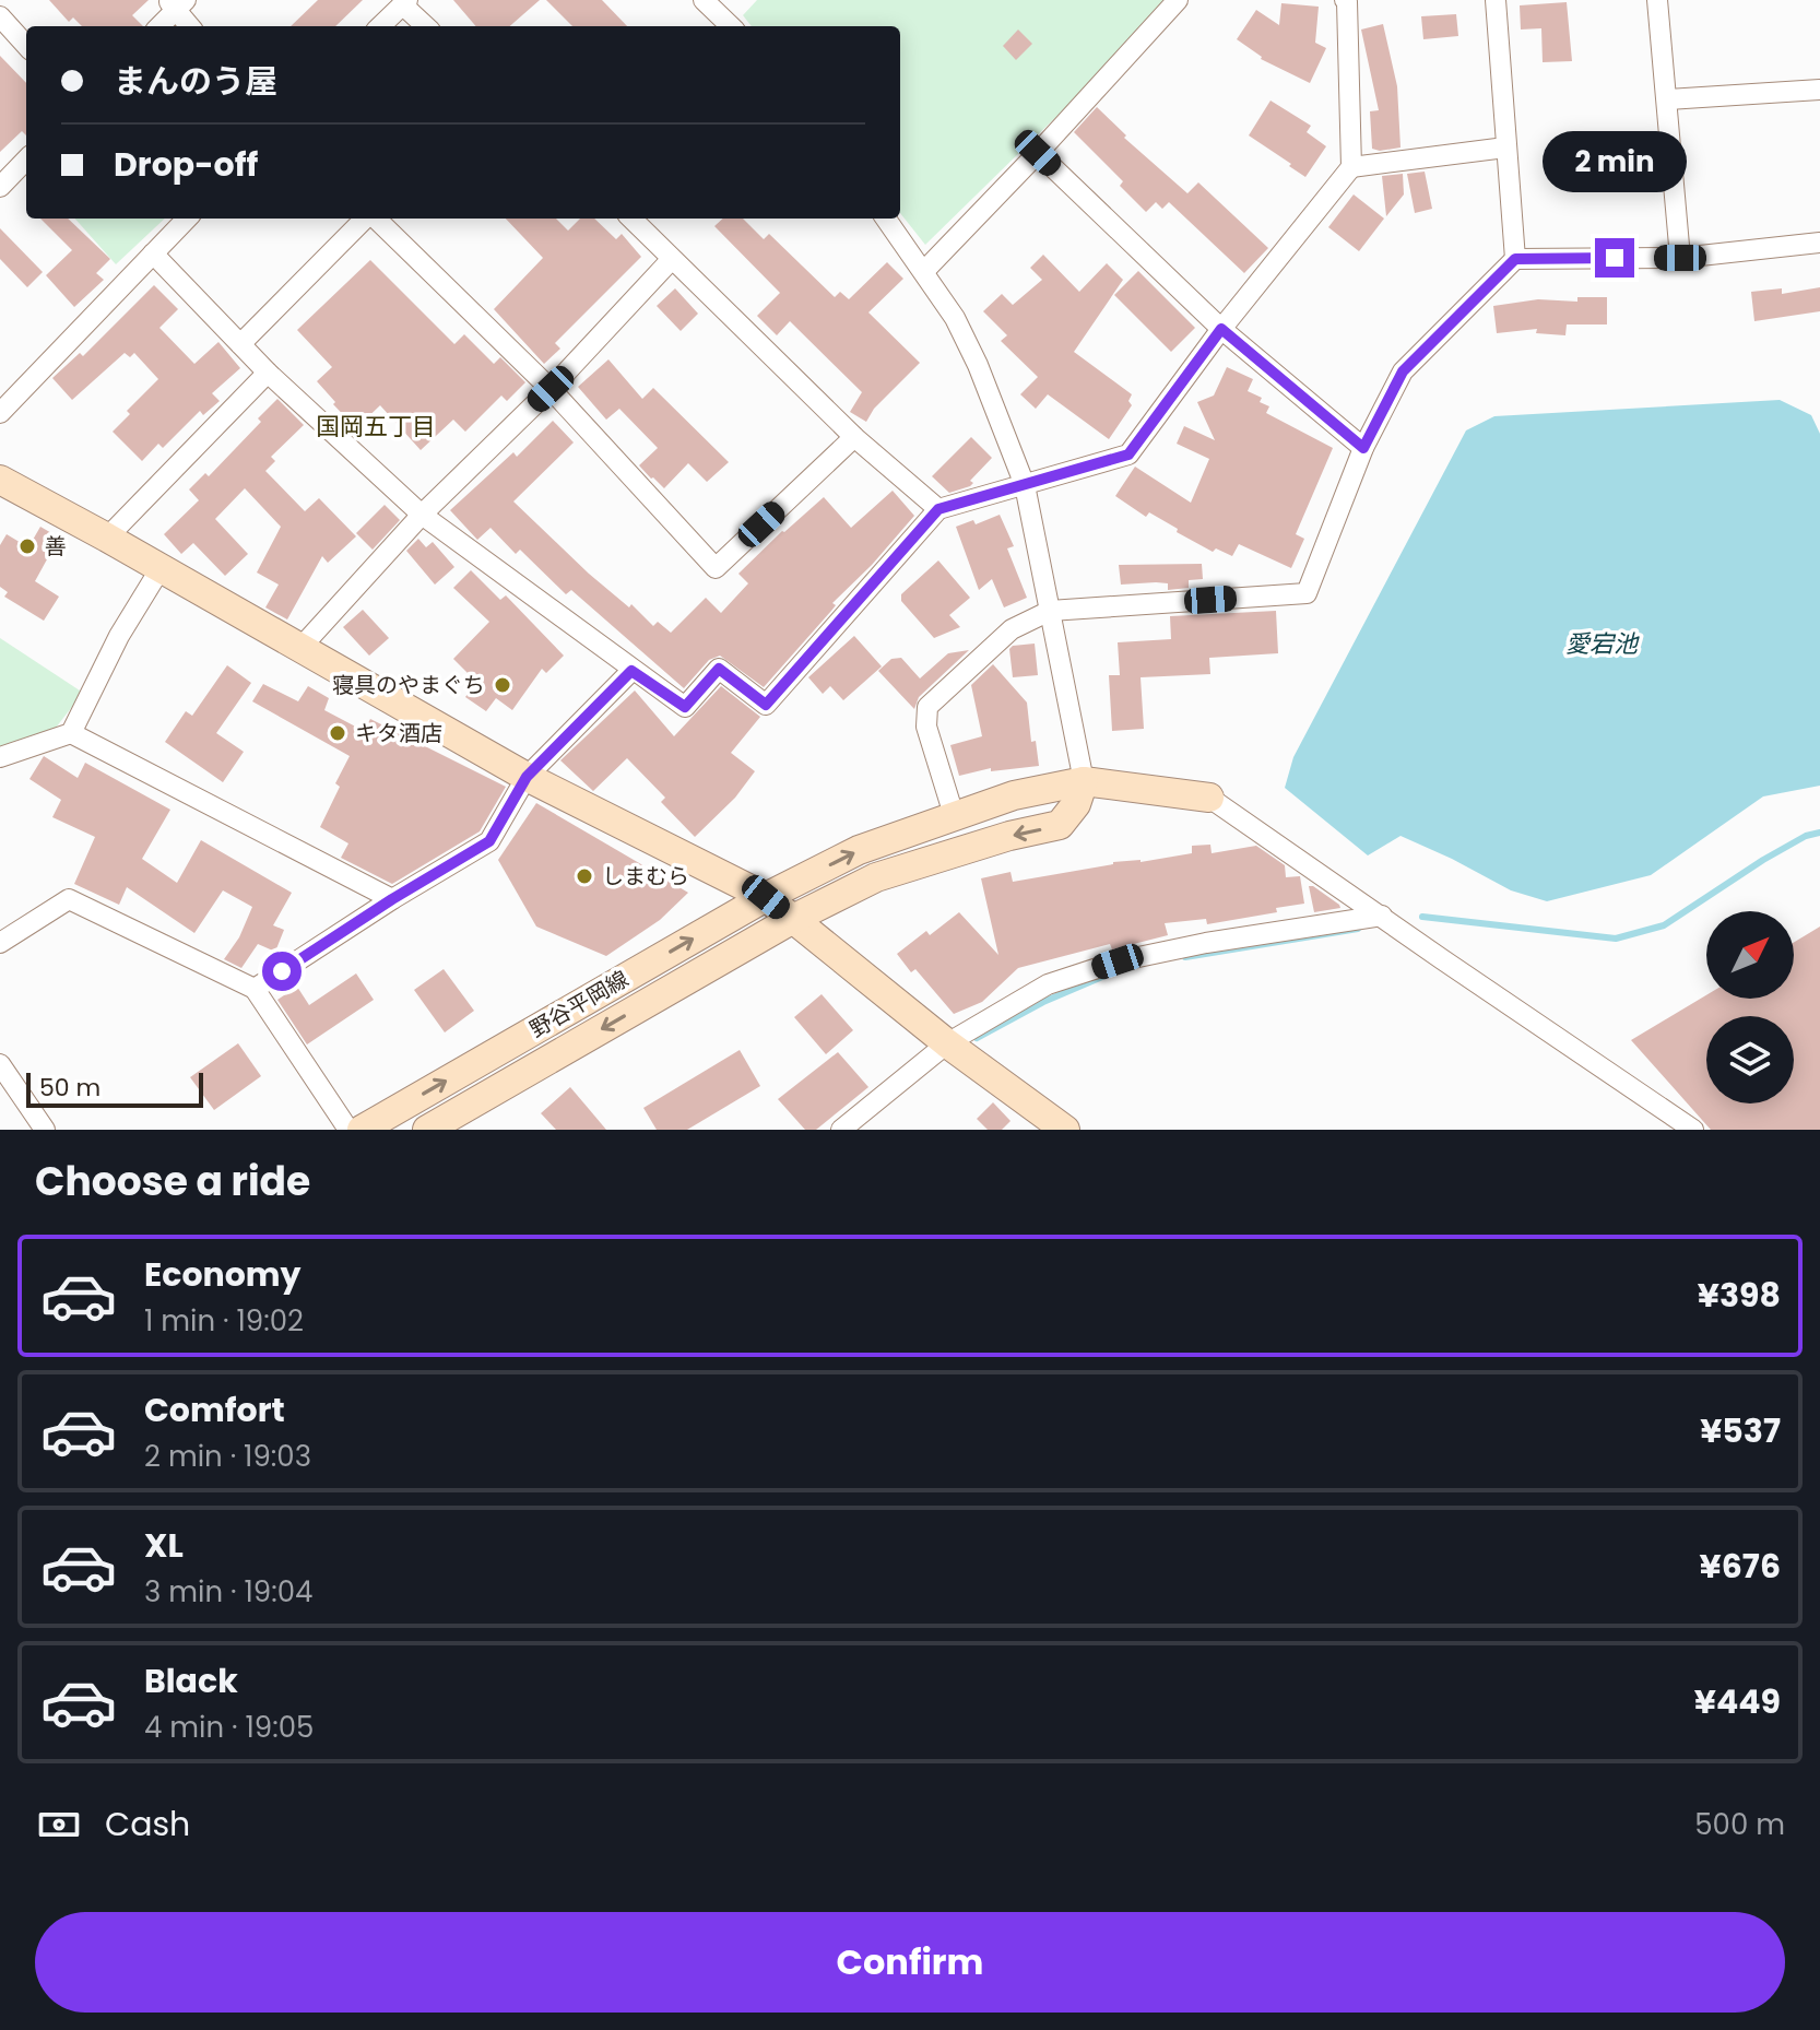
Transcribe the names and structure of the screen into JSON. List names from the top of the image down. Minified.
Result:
{"streets":{"street":["野谷平岡線"]},"districts":["国岡五丁目"],"water":["愛宕池"],"places":["善","寝具のやまぐち","キタ酒店","しまむら"],"scale_bar":"50 m","north":"top right","page":{"banner":["まんのう屋","Drop-off"],"bubble":"2 min","scale":"50 m","heading":"Choose a ride","list":[{"name":"Economy","note":"1 min · 19:02","value":"¥398"},{"name":"Comfort","note":"2 min · 19:03","value":"¥537"},{"name":"XL","note":"3 min · 19:04","value":"¥676"},{"name":"Black","note":"4 min · 19:05","value":"¥449"}],"pay":["Cash","500 m"],"buttons":"Confirm"}}
